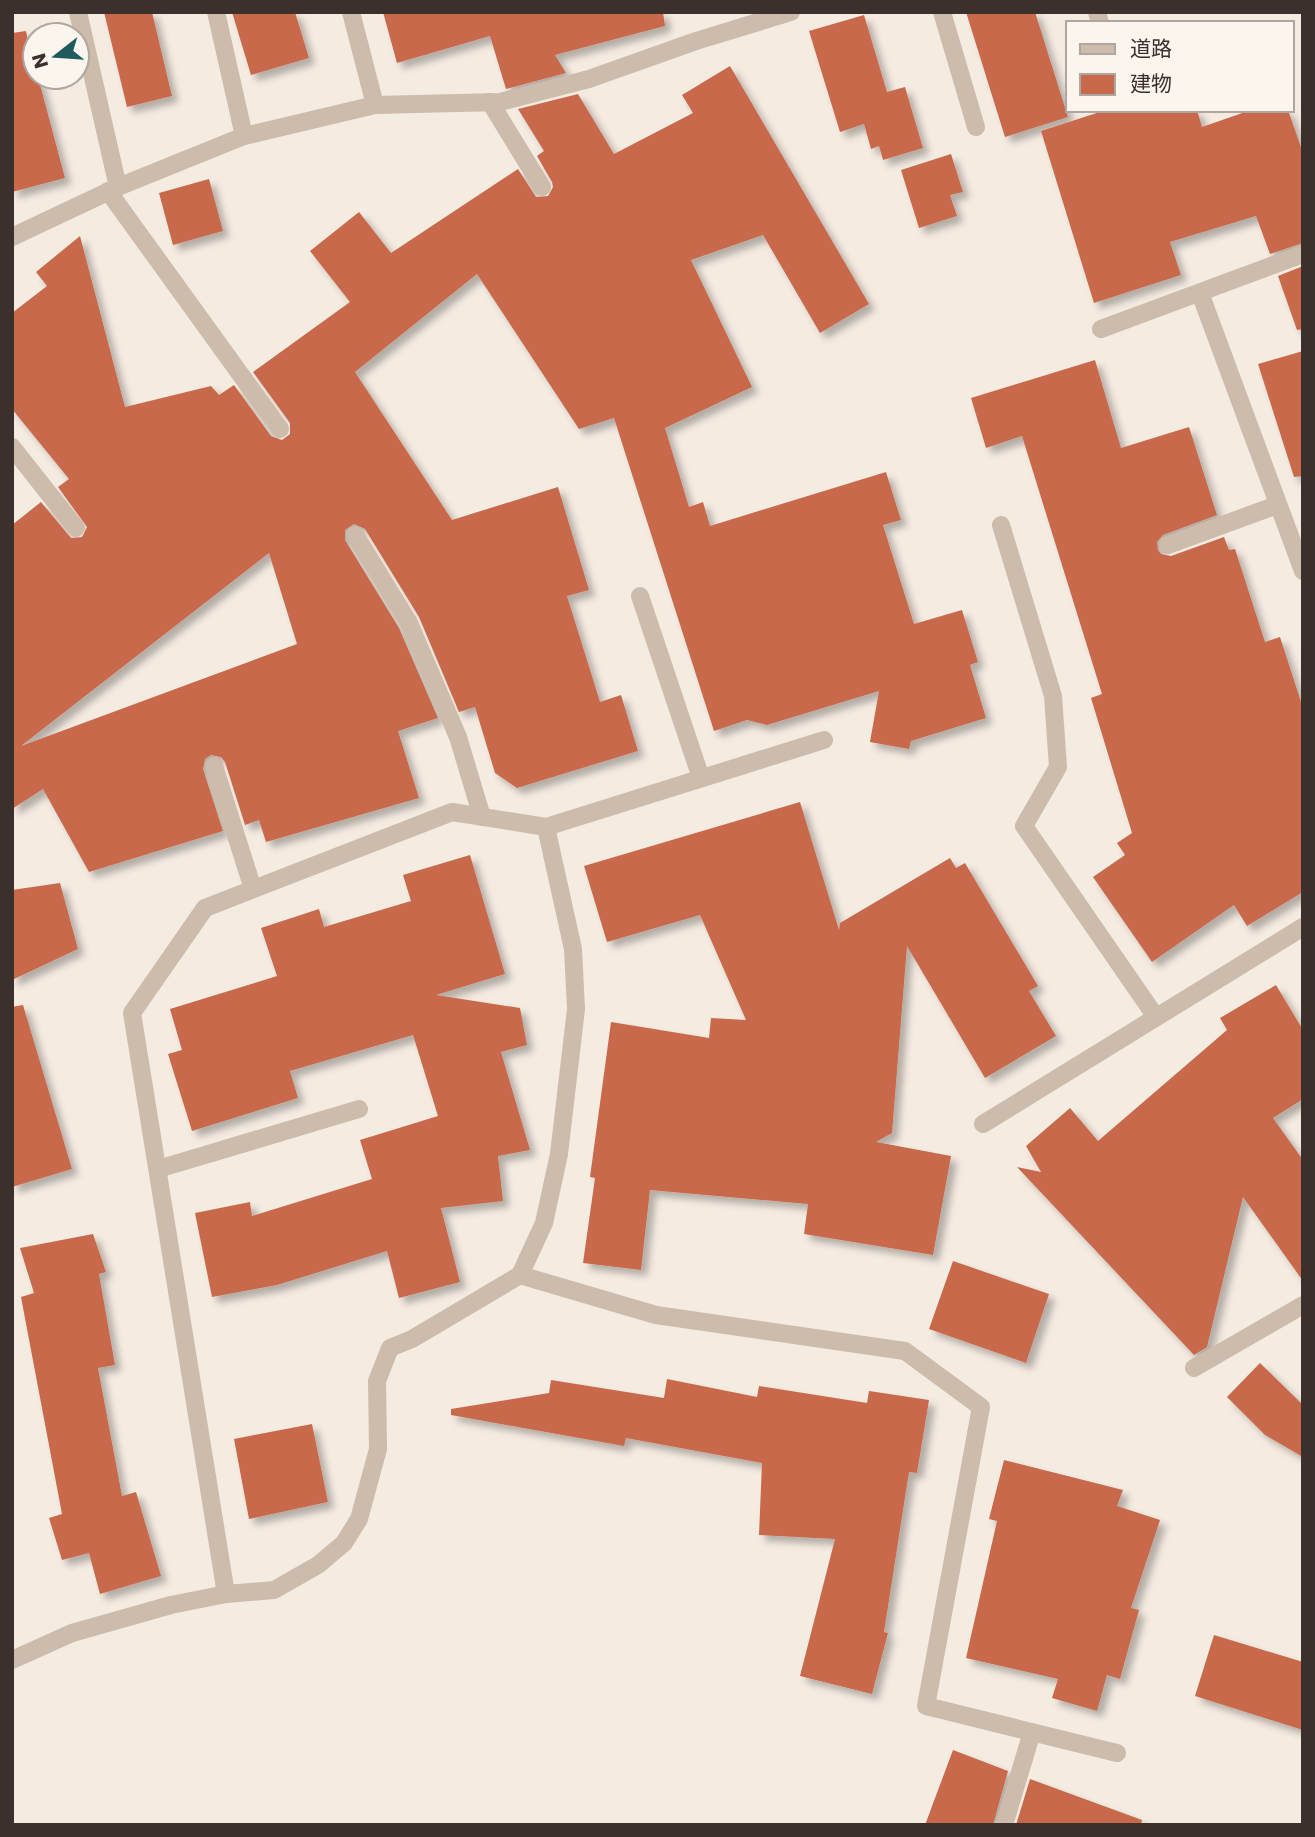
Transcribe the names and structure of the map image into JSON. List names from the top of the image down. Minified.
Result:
{"legend":["道路","建物"],"north":"left"}
